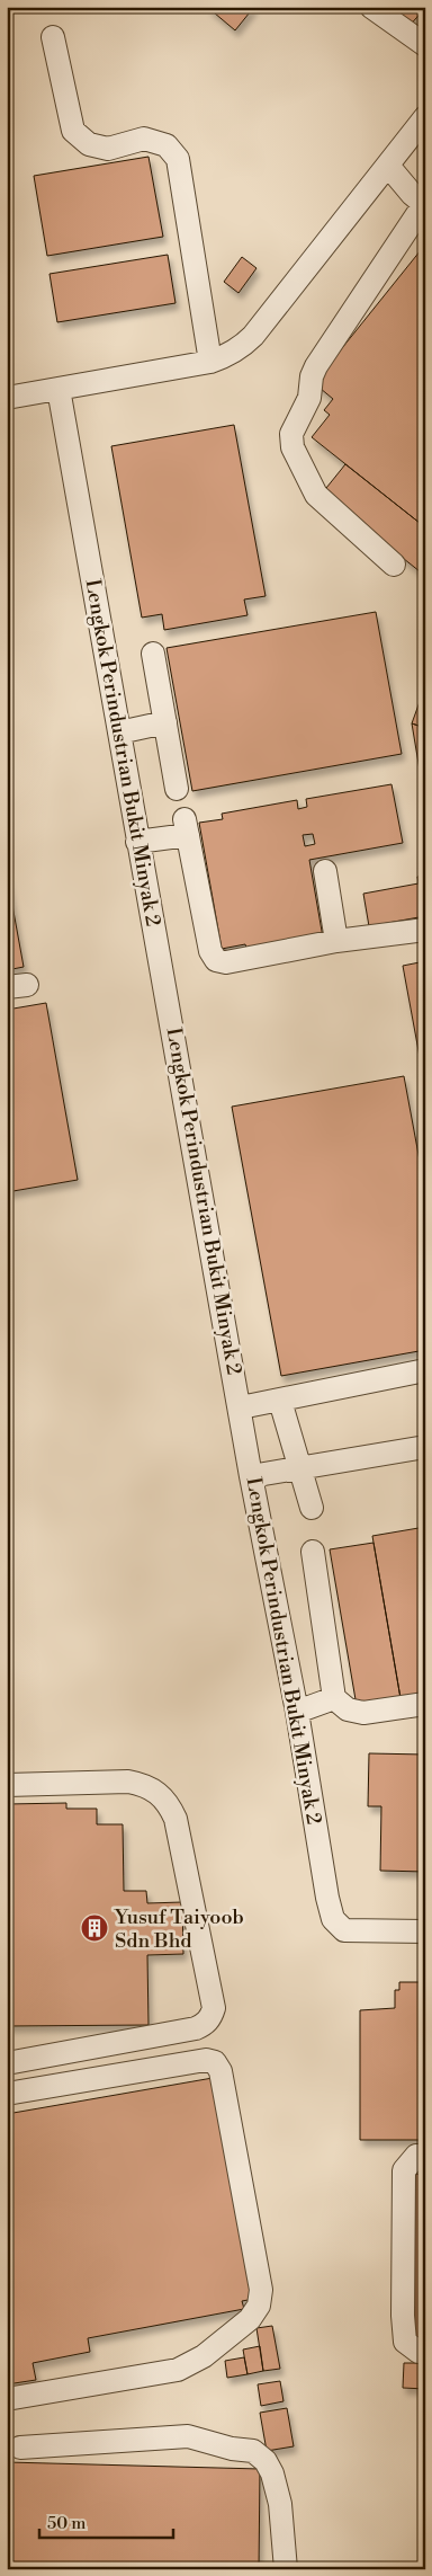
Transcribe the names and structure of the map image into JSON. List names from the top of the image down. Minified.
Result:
{"streets":{"street":["Lengkok Perindustrian Bukit Minyak 2"]},"places":{"building":["Yusuf Taiyoob Sdn Bhd"]},"scale_bar":"50 m"}
